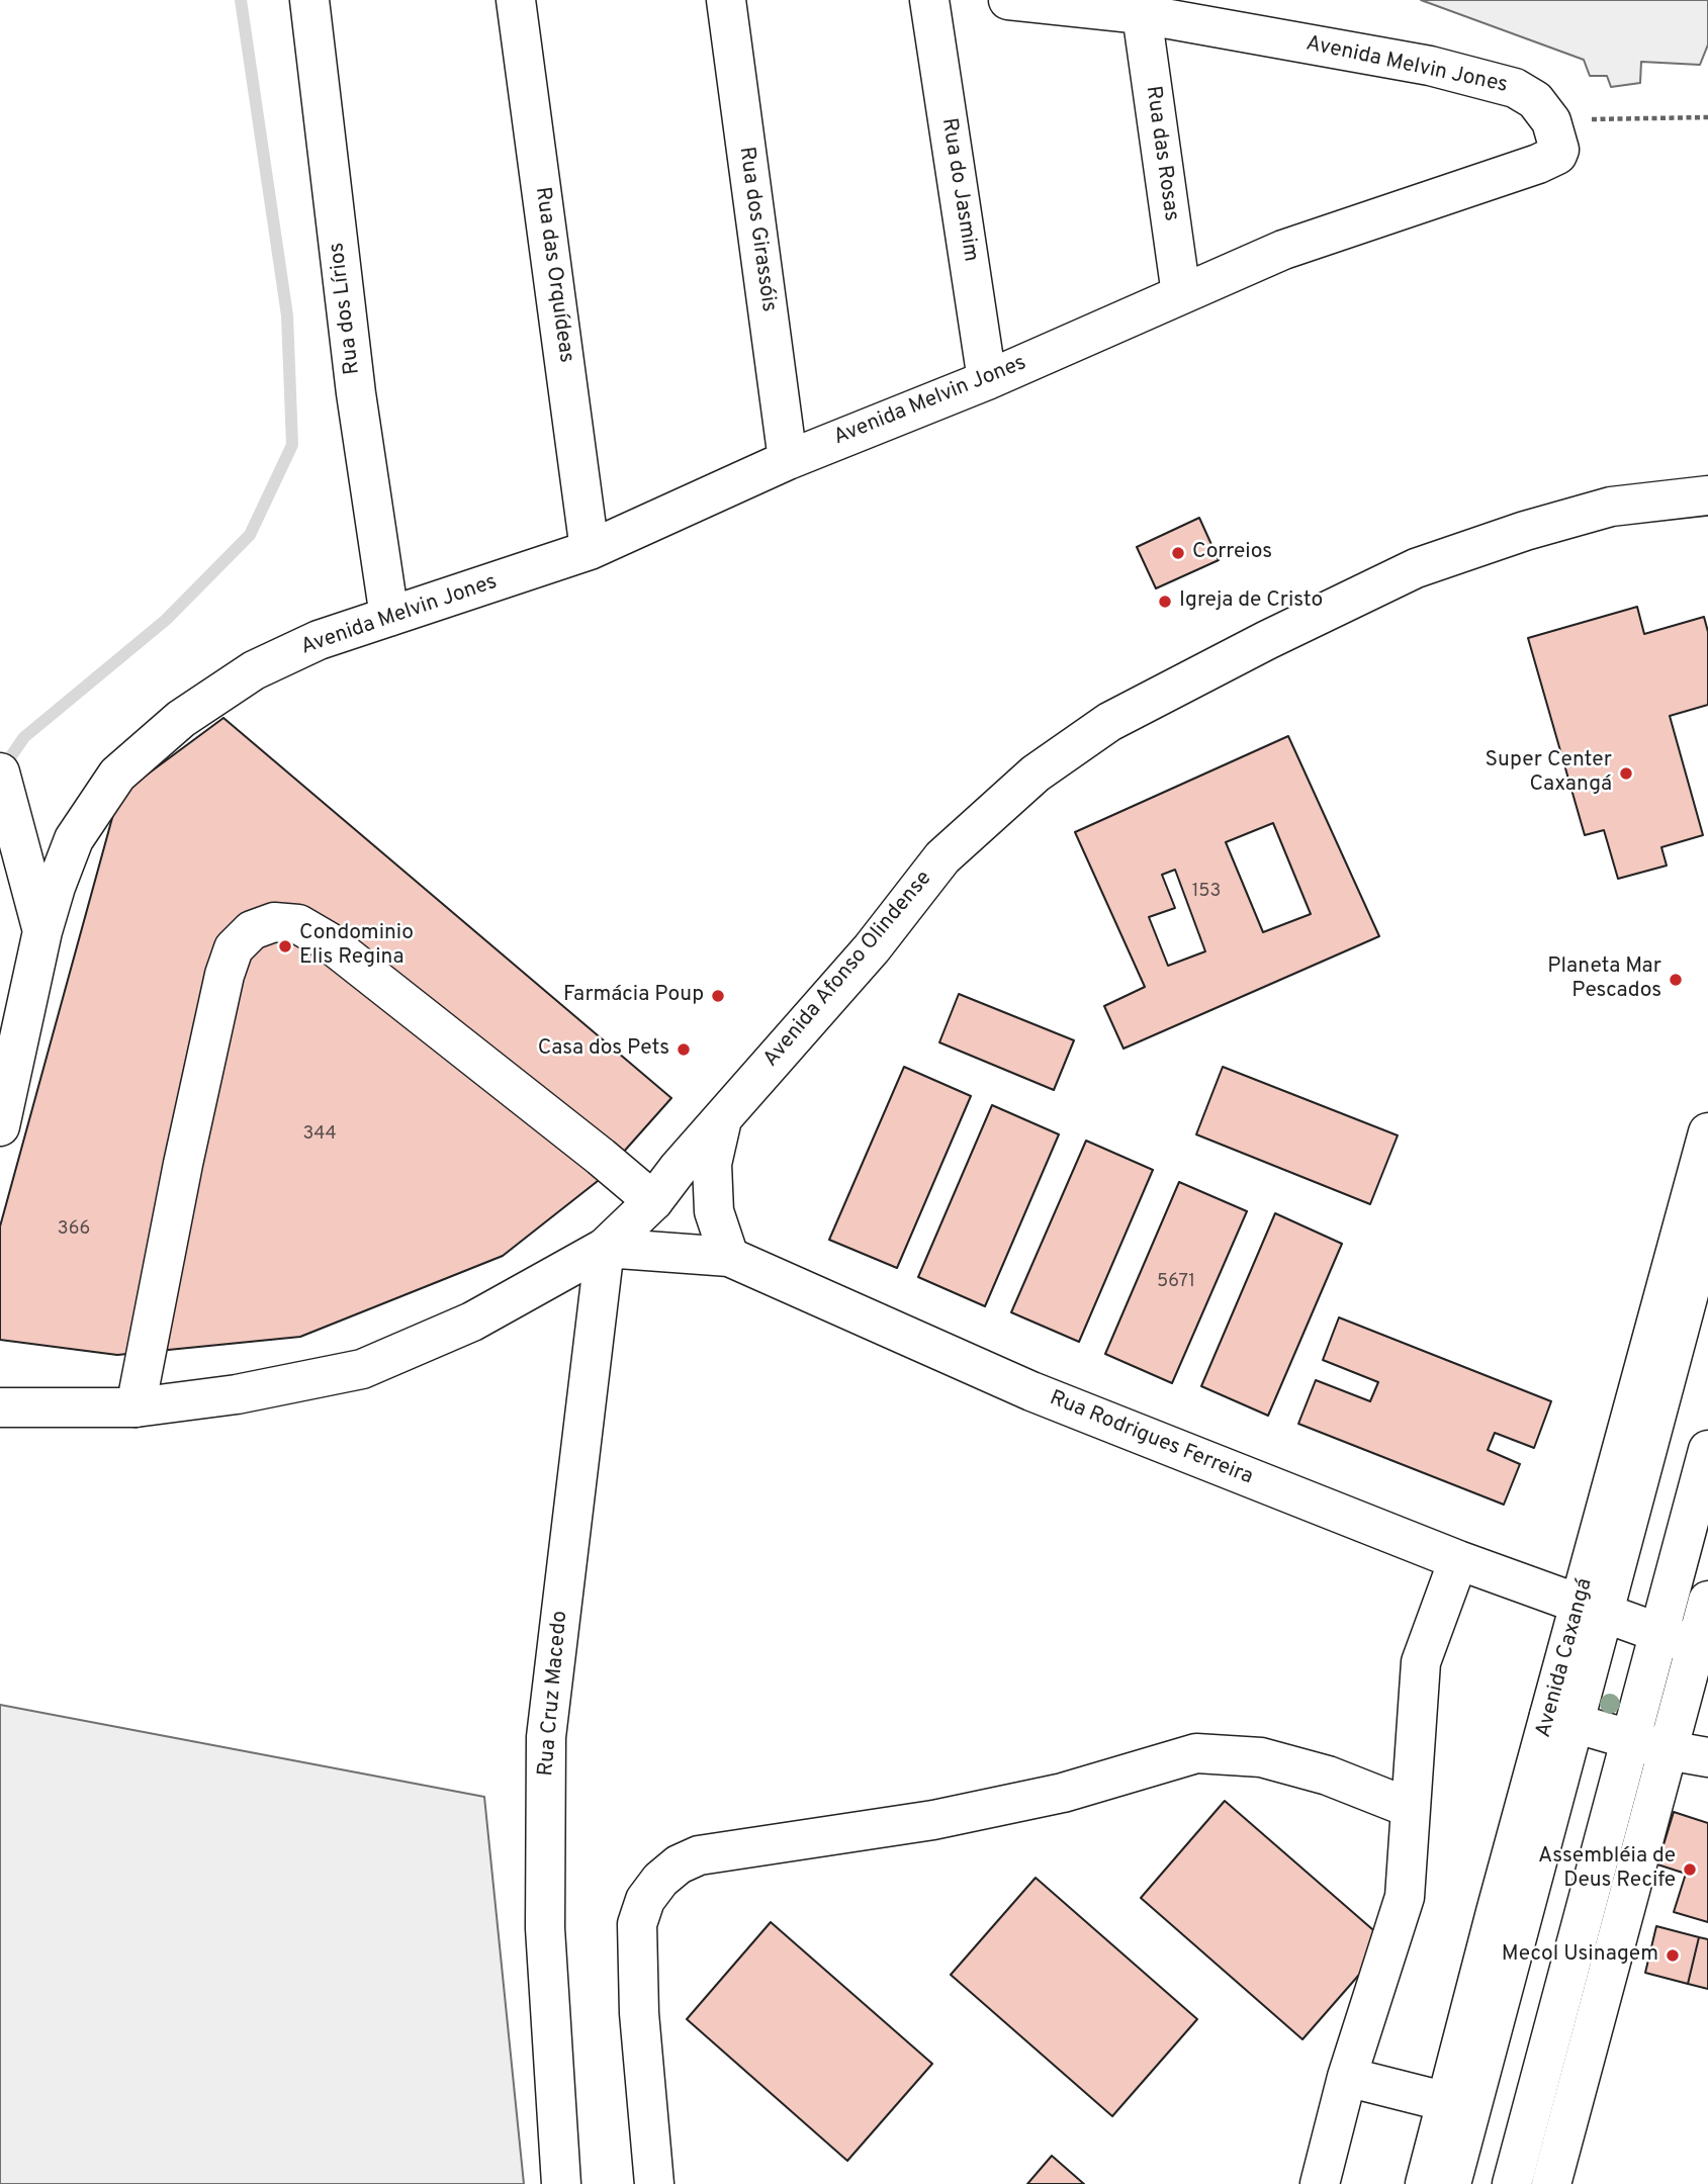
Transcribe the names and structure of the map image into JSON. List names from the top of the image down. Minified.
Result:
{"streets":{"street":["Avenida Melvin Jones","Rua das Rosas","Rua do Jasmim","Rua dos Girassóis","Rua das Orquídeas","Rua dos Lírios","Avenida Afonso Olindense","Rua Rodrigues Ferreira","Avenida Caxangá","Rua Cruz Macedo"]},"crossings":[["Avenida Melvin Jones","Rua das Rosas"],["Avenida Melvin Jones","Rua do Jasmim"],["Avenida Melvin Jones","Rua dos Girassóis"],["Avenida Melvin Jones","Rua das Orquídeas"],["Avenida Melvin Jones","Rua dos Lírios"],["Avenida Afonso Olindense","Rua Rodrigues Ferreira"],["Avenida Afonso Olindense","Rua Cruz Macedo"],["Rua Rodrigues Ferreira","Avenida Caxangá"],["Rua Rodrigues Ferreira","Rua Cruz Macedo"]],"places":["Correios","Igreja de Cristo","Super Center Caxangá","Condominio Elis Regina","Planeta Mar Pescados","Farmácia Poup","Casa dos Pets","Assembléia de Deus Recife","Mecol Usinagem"],"house_numbers":["153","344","366","5671"]}
